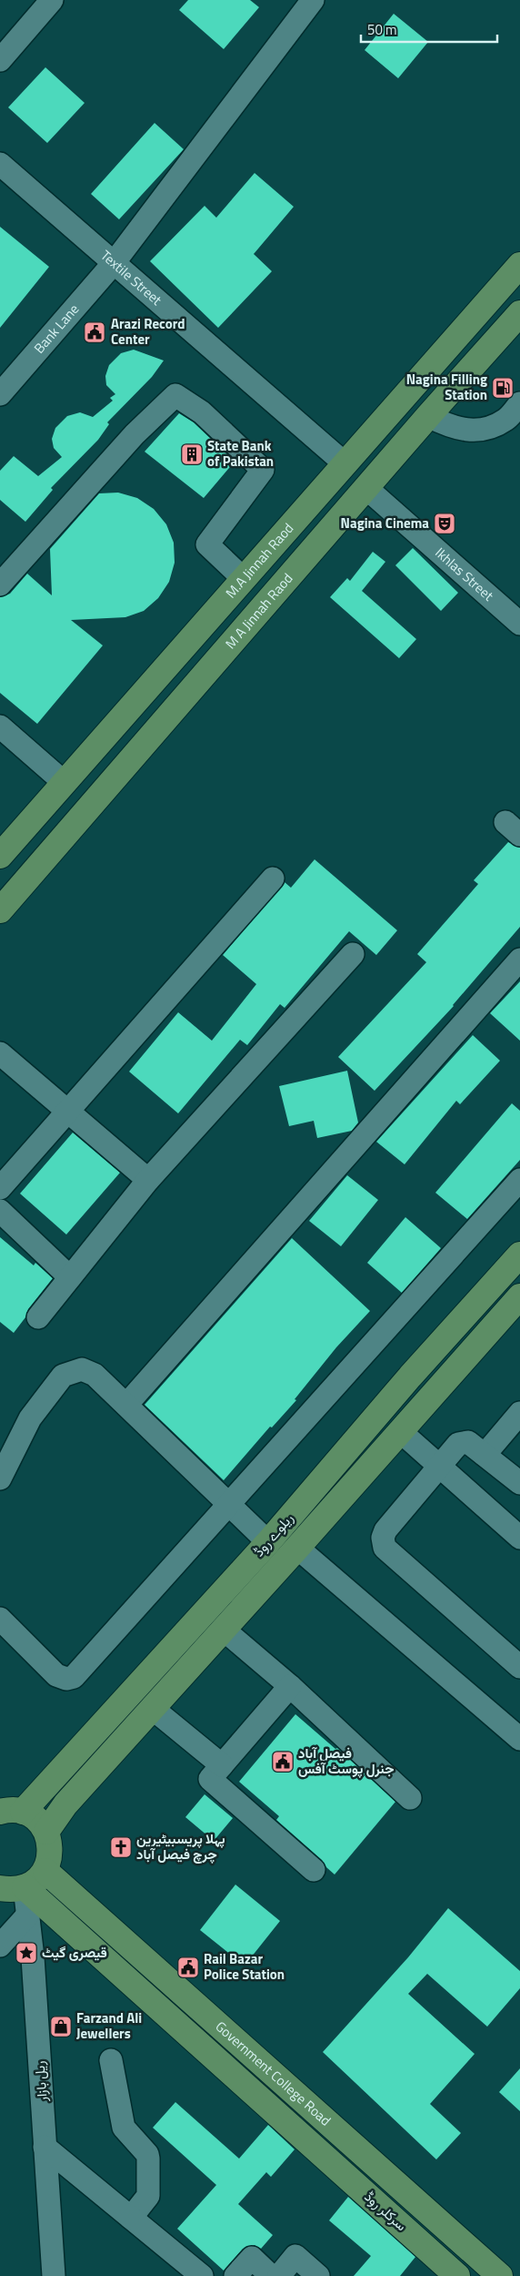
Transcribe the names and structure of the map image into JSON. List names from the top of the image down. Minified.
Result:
{"streets":{"main road":["M.A Jinnah Raod","M A Jinnah Raod","ریلوے روڈ","Government College Road","سرکلر روڈ"],"street":["Textile Street","Bank Lane","Ikhlas Street","ریل بازار"]},"crossings":[["Textile Street","Bank Lane"],["Textile Street","M.A Jinnah Raod"],["Ikhlas Street","M A Jinnah Raod"],["Government College Road","ریل بازار"],["Government College Road","سرکلر روڈ"]],"places":{"public building":["Arazi Record Center","فیصل آباد جنرل پوسٹ آفس","Rail Bazar Police Station"],"fuel station":["Nagina Filling Station"],"building":["State Bank of Pakistan"],"theatre":["Nagina Cinema"],"church":["پہلا پریسبیٹیرین چرچ فیصل آباد"],"place":["قیصری گیٹ"],"shop":["Farzand Ali Jewellers"]},"scale_bar":"50 m"}
